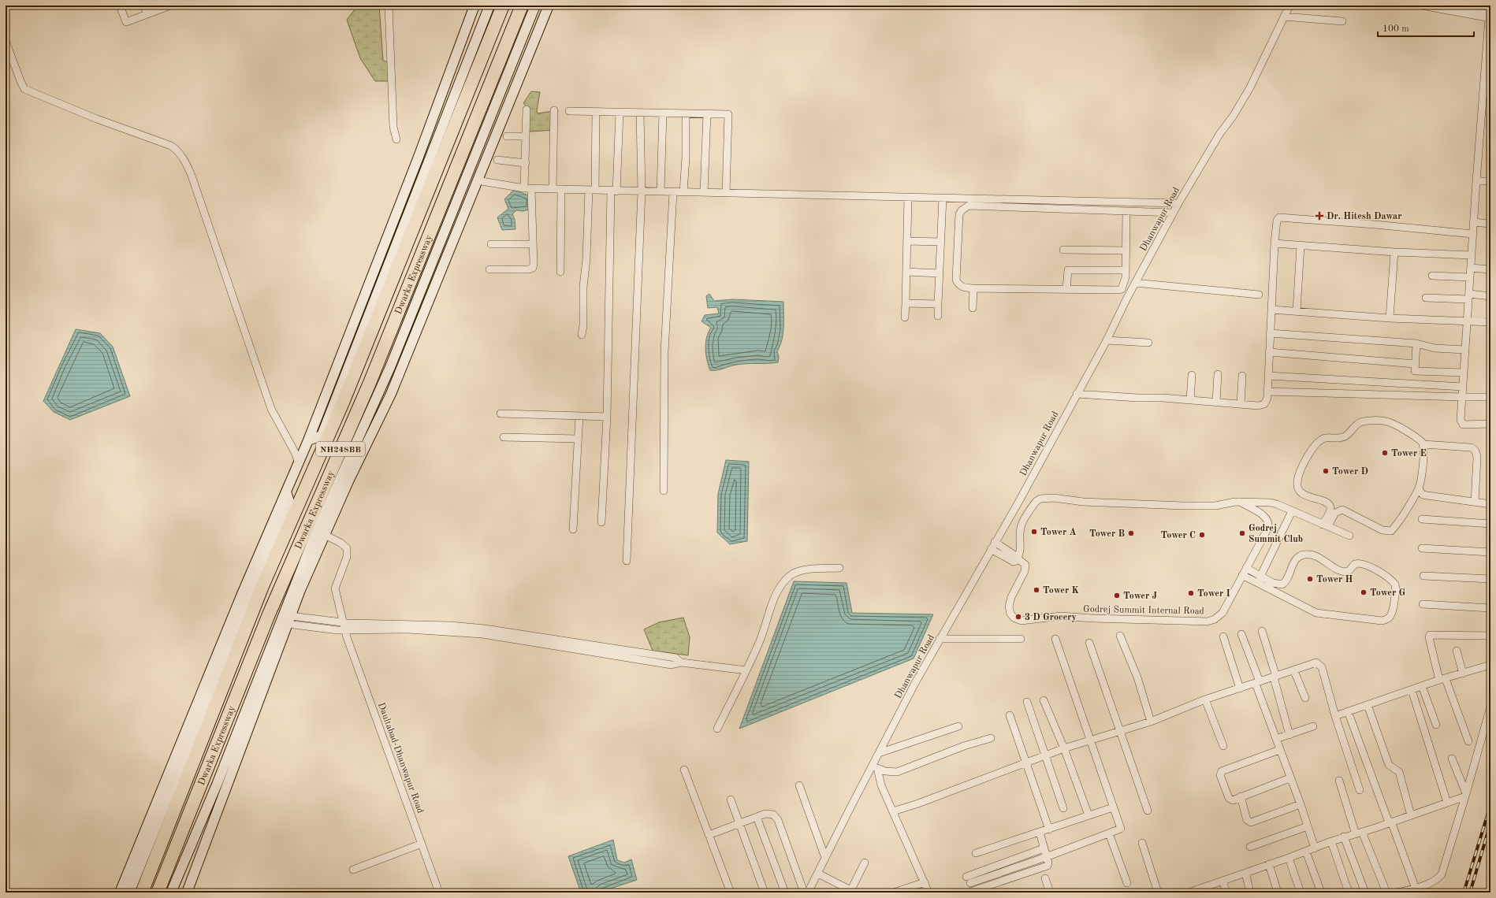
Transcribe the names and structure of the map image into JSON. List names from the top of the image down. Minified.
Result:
{"streets":{"highway":["Dwarka Expressway","NH248BB"],"street":["Dhanwapur Road","Godrej Summit Internal Road","Daultabad-Dhanwapur Road"]},"crossings":[["Dhanwapur Road","Godrej Summit Internal Road"]],"places":{"health":["Dr. Hitesh Dawar"],"other":["Tower E","Tower D","Tower A","Tower B","Godrej Summit Club","Tower C","Tower H","Tower K","Tower G","Tower I","Tower J","3 D Grocery"]},"scale_bar":"100 m"}
